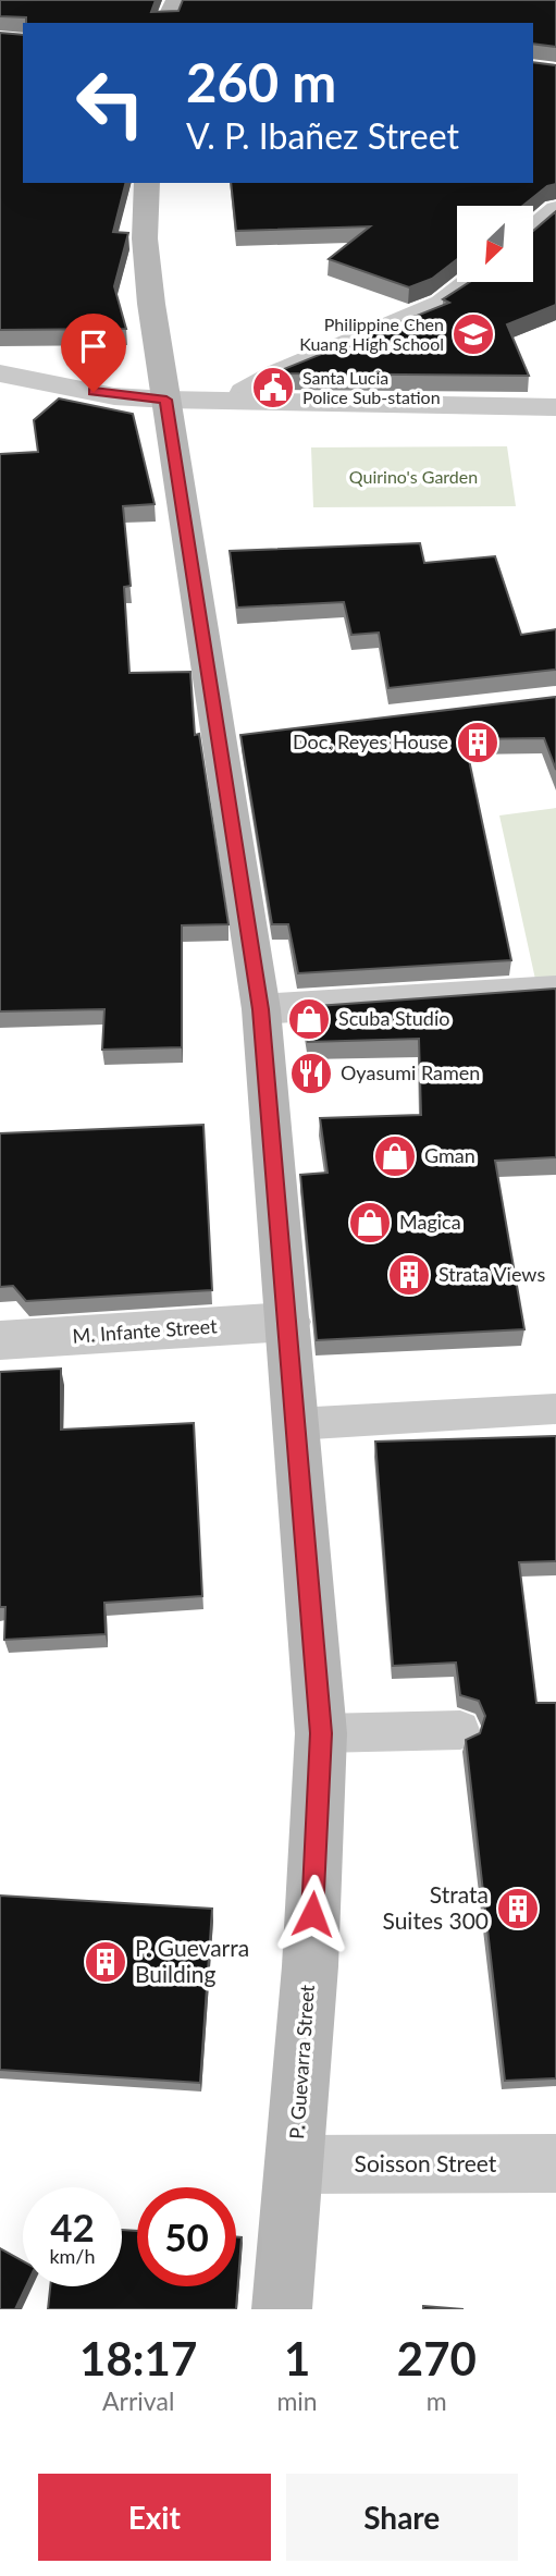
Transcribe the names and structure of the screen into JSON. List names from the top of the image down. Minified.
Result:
{"streets":{"main road":["P. Guevarra Street"],"street":["M. Infante Street","Soisson Street"]},"crossings":[["M. Infante Street","P. Guevarra Street"],["P. Guevarra Street","Soisson Street"]],"parks":["Quirino's Garden"],"places":{"school or university":["Philippine Chen Kuang High School"],"public building":["Santa Lucia Police Sub-station"],"building":["Doc. Reyes House","Strata Views","Strata Suites 300","P. Guevarra Building"],"shop":["Scuba Studio","Gman","Magica"],"restaurant":["Oyasumi Ramen"]},"north":"bottom left","page":{"turn":["260 m","V. P. Ibañez Street"],"speed":"42 km/h","limit":"50","eta":["18:17","Arrival","1","min","270","m"],"buttons":["Exit","Share"]}}
